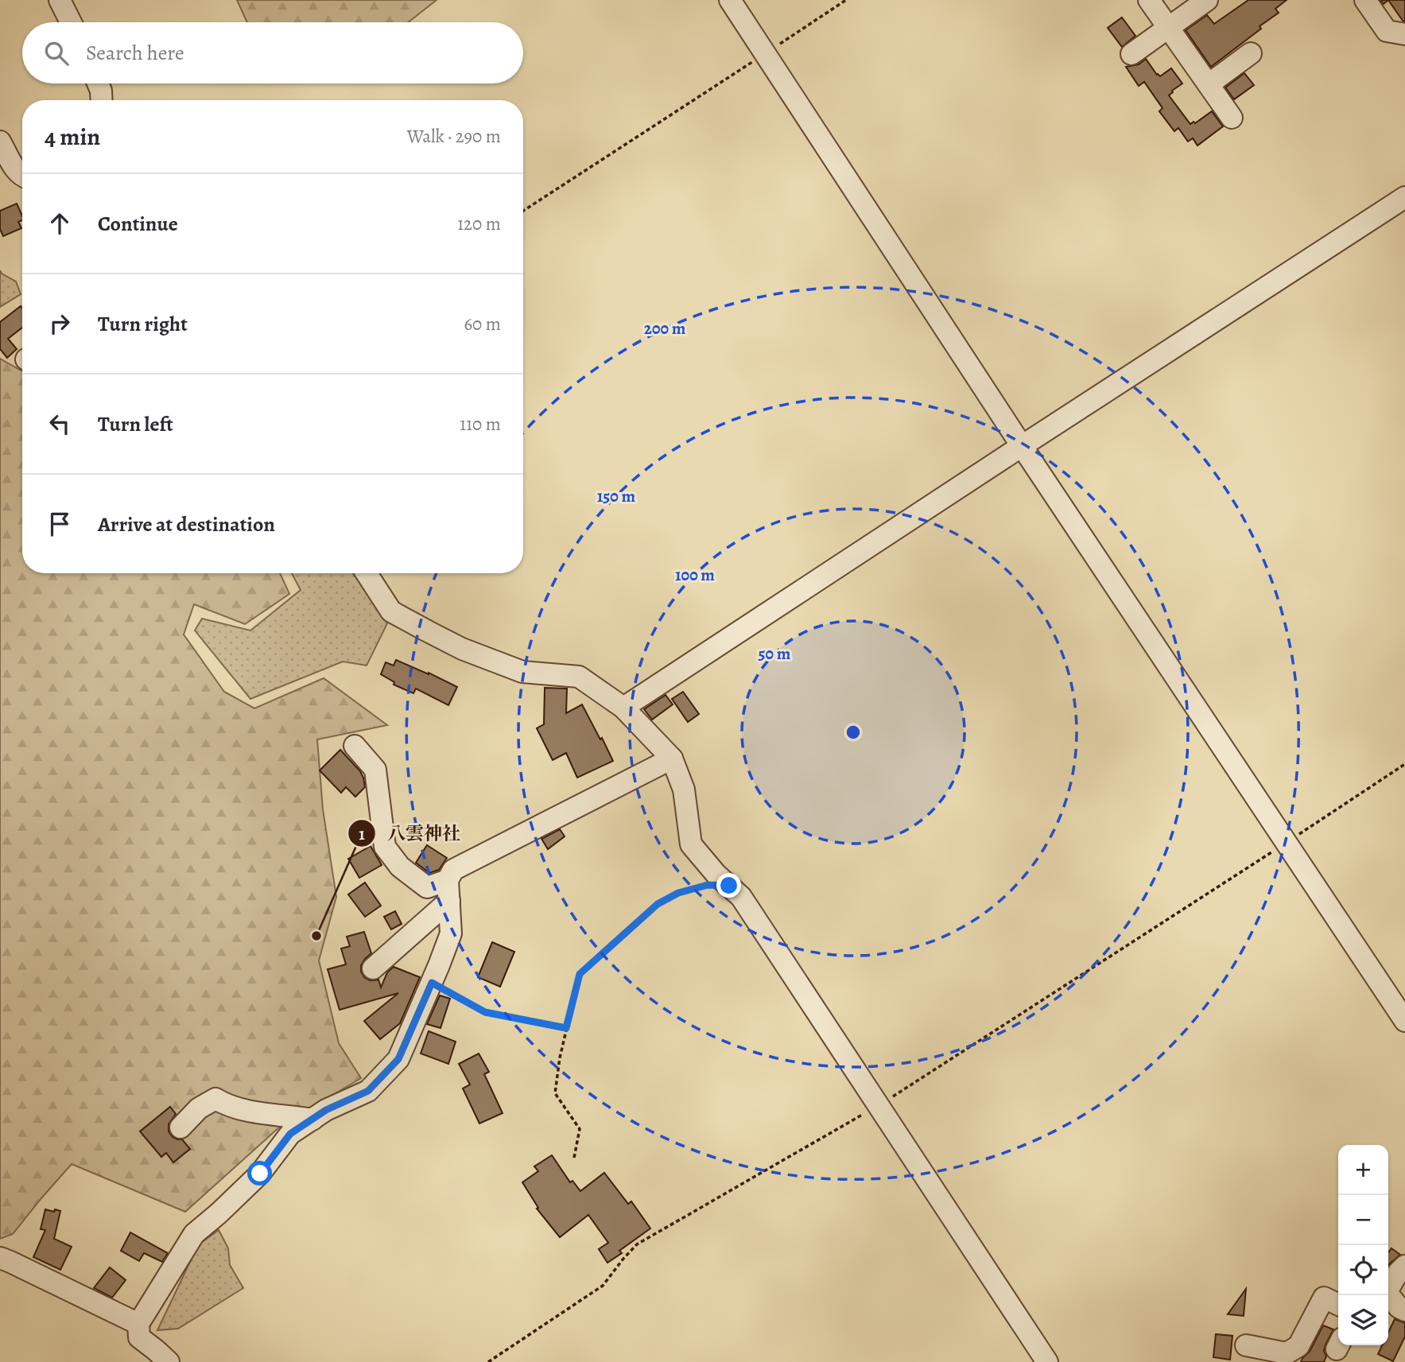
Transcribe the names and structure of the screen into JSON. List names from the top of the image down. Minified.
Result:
{"places":["八雲神社"],"page":{"search":"Search here","heading":["4 min","Walk · 290 m"],"list":[["Continue","120 m"],["Turn right","60 m"],["Turn left","110 m"],"Arrive at destination"],"map_buttons":["+","−"]},"rings":["200 m","150 m","100 m","50 m"]}
